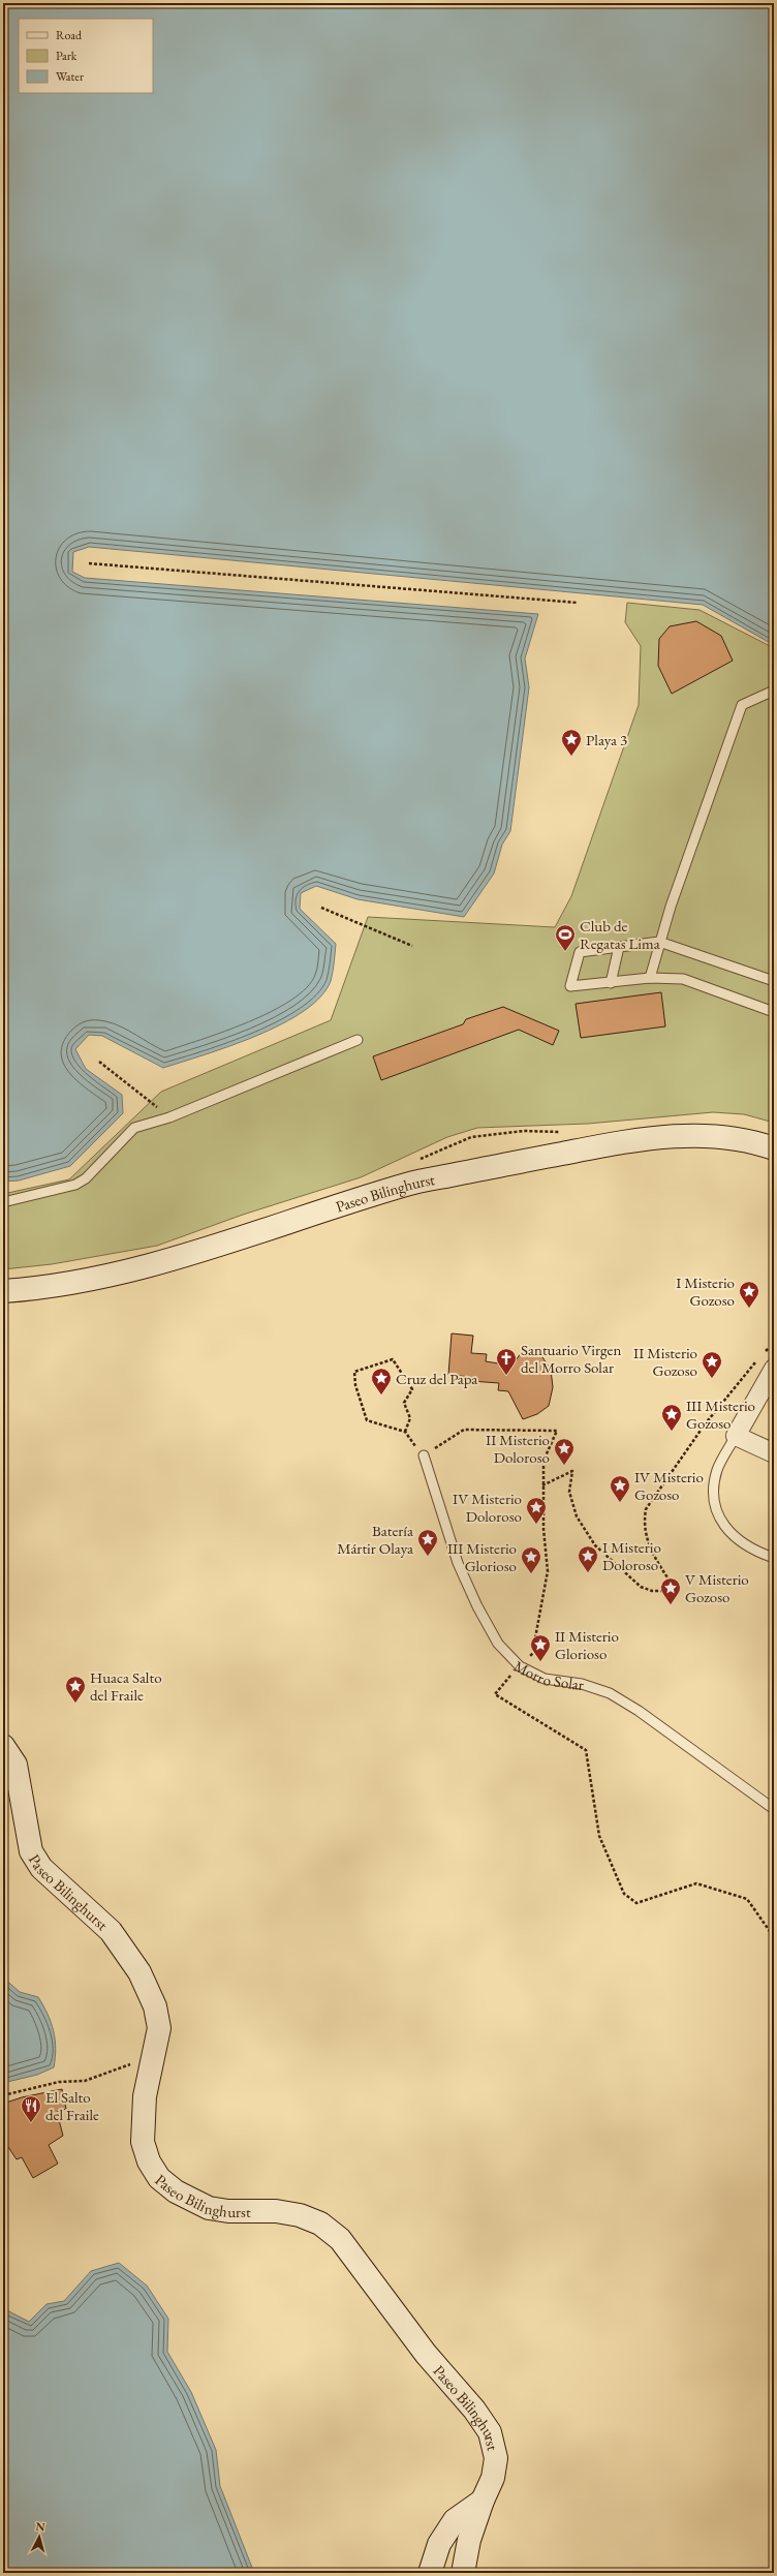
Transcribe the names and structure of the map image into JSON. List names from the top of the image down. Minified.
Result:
{"streets":{"main road":["Paseo Bilinghurst"],"lane":["Morro Solar"]},"places":{"place":["Playa 3","I Misterio Gozoso","II Misterio Gozoso","Cruz del Papa","III Misterio Gozoso","II Misterio Doloroso","IV Misterio Gozoso","IV Misterio Doloroso","Batería Mártir Olaya","I Misterio Doloroso","III Misterio Glorioso","V Misterio Gozoso","II Misterio Glorioso","Huaca Salto del Fraile"],"sports":["Club de Regatas Lima"],"church":["Santuario Virgen del Morro Solar"],"restaurant":["El Salto del Fraile"]},"legend":["Road","Park","Water"],"north":"top"}
